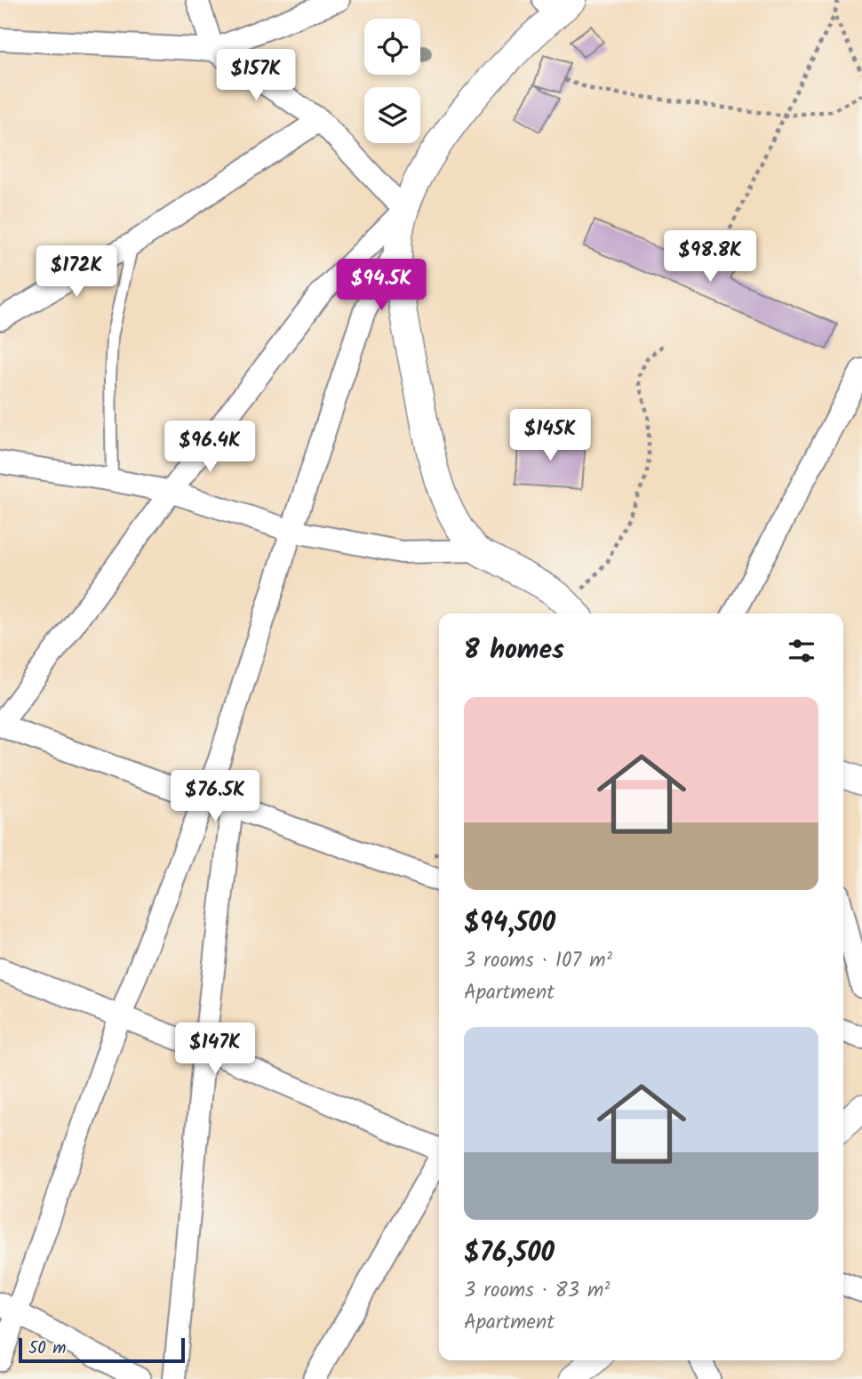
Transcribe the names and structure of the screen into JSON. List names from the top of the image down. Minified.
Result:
{"scale_bar":"50 m","page":{"price":["$157K","$98.8K","$172K","$94.5K","$145K","$96.4K","$76.5K","$147K"],"heading":"8 homes","list":[{"name":"$94,500","note":"3 rooms · 107 m² · Apartment"},{"name":"$76,500","note":"3 rooms · 83 m² · Apartment"}],"scale":"50 m"}}
